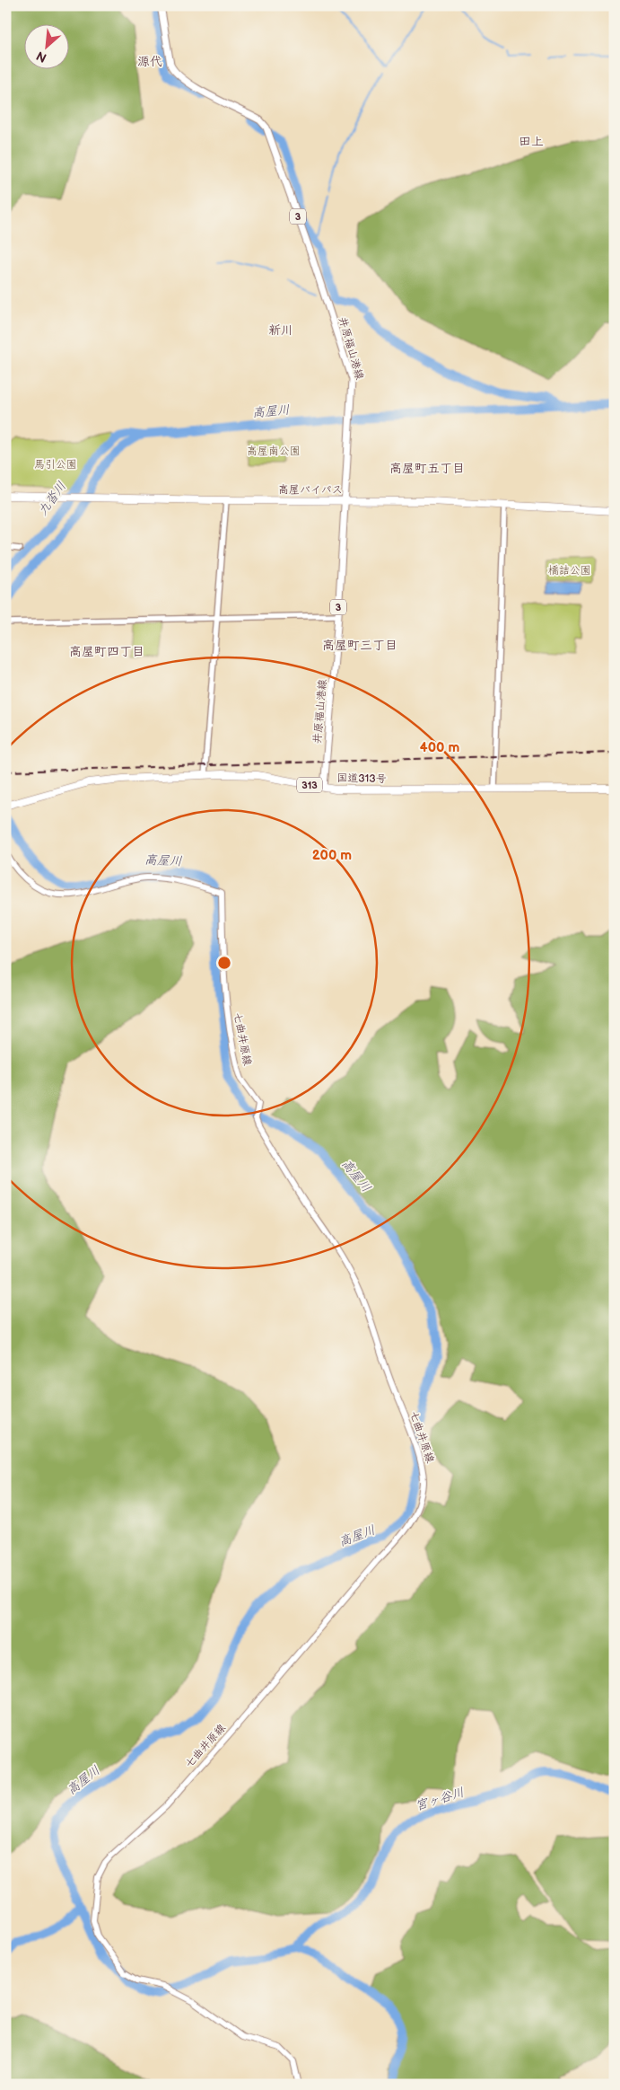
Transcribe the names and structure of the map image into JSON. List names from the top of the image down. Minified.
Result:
{"streets":{"highway":["高屋バイパス","国道313号","313"],"main road":["3","井原福山港線","七曲井原線"]},"crossings":[["井原福山港線","高屋バイパス"],["井原福山港線","国道313号"]],"districts":["源代","田上","新川","高屋町五丁目","高屋町三丁目","高屋町四丁目"],"water":["高屋川","九沓川","宮ヶ谷川"],"parks":["高屋南公園","馬引公園","橋詰公園"],"north":"bottom left","rings":["400 m","200 m"]}
